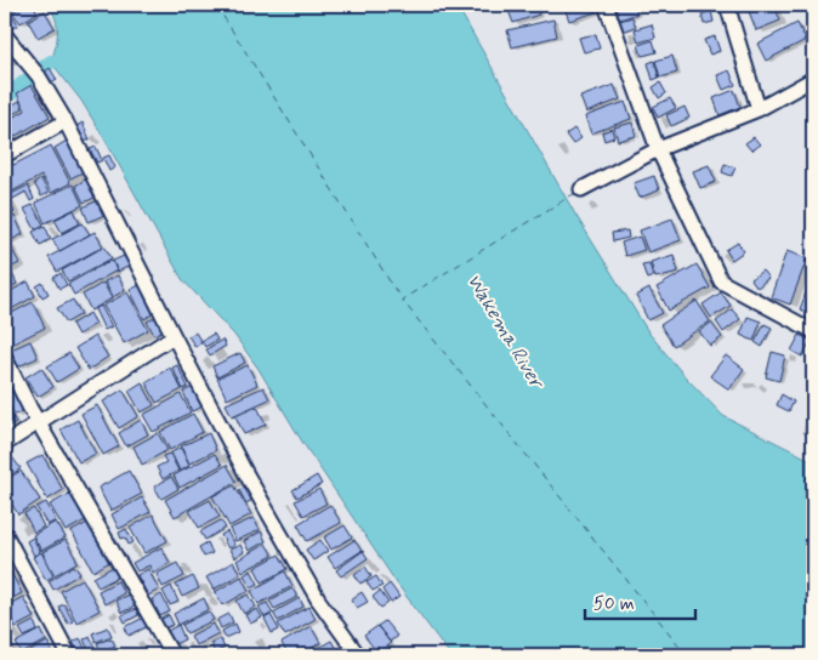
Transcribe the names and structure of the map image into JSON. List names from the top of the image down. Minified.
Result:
{"water":["Wakema River"],"scale_bar":"50 m"}
